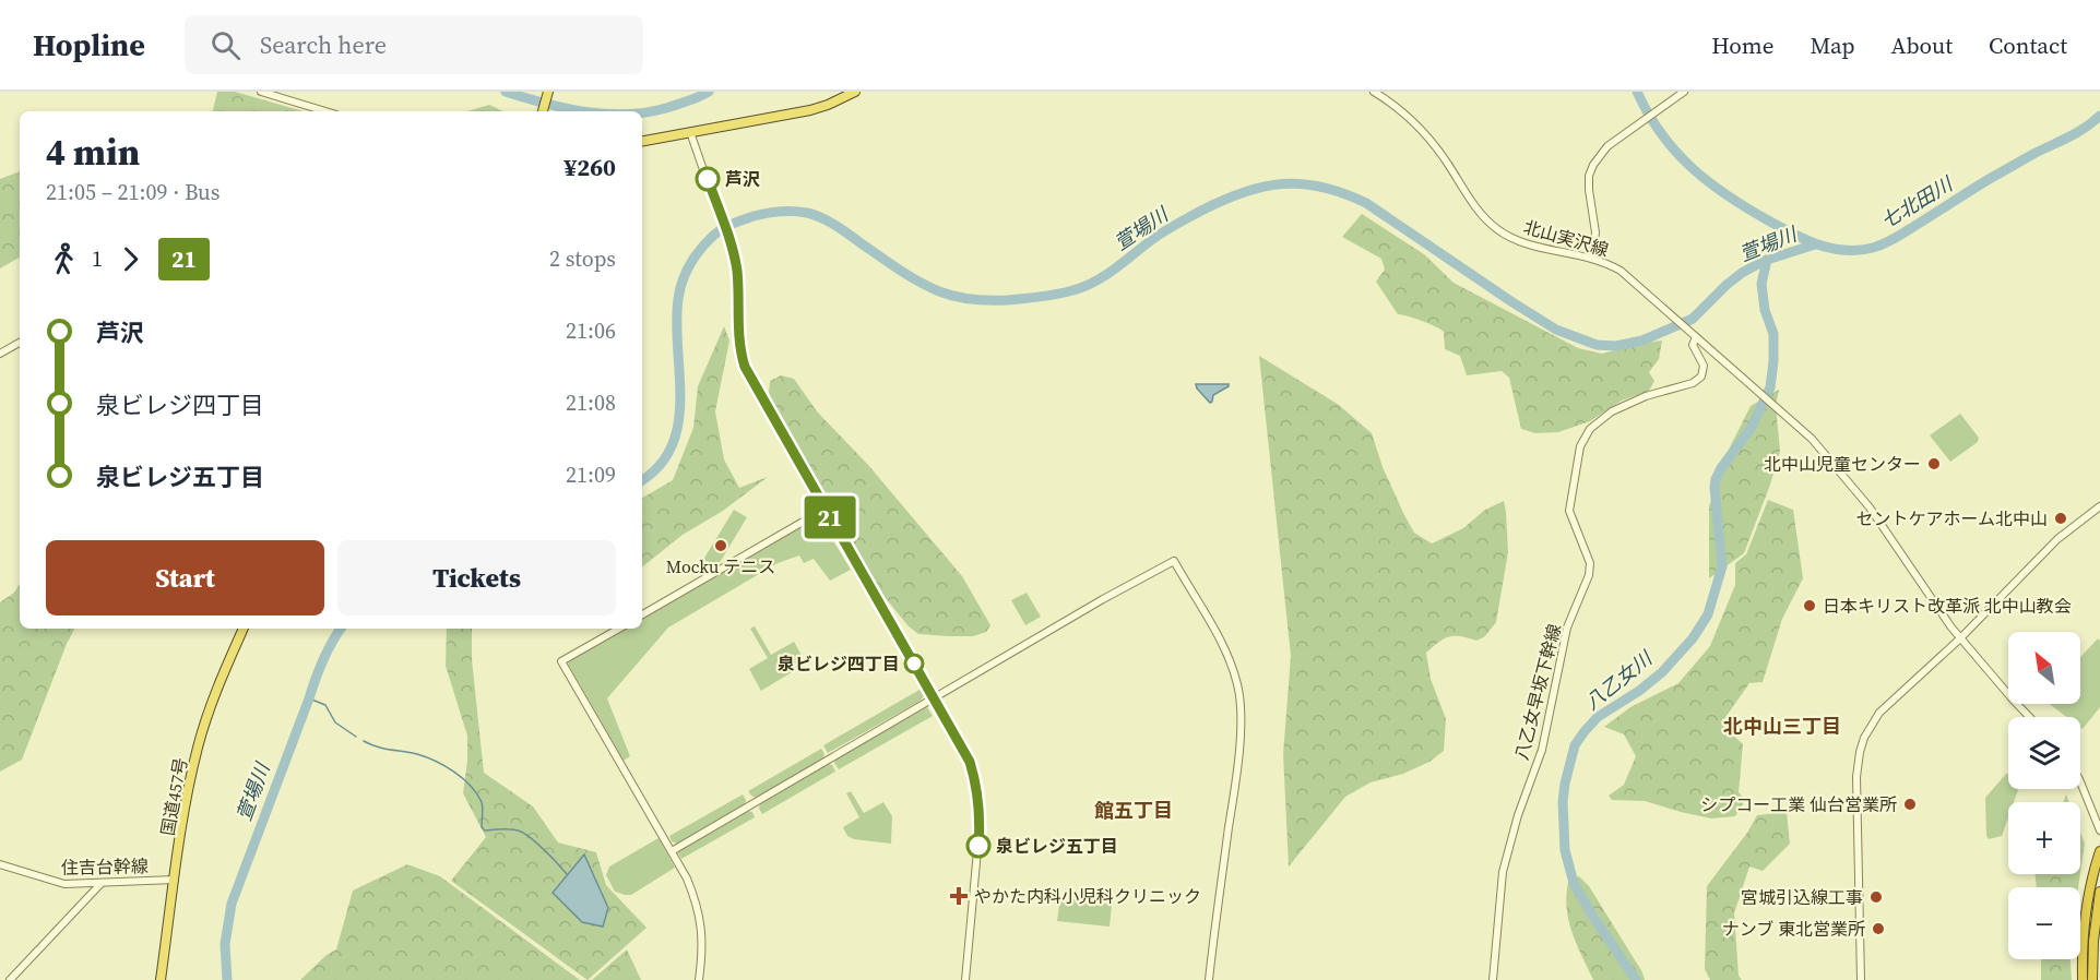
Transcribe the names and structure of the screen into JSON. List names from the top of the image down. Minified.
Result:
{"streets":{"highway":["国道457号"],"street":["北山実沢線","八乙女早坂下幹線","住吉台幹線"]},"crossings":[["北山実沢線","八乙女早坂下幹線"],["国道457号","住吉台幹線"]],"districts":["北中山三丁目","館五丁目"],"water":["七北田川","萱場川","八乙女川"],"places":{"other":["芦沢","北中山児童センター","セントケアホーム北中山","Mocku テニス","日本キリスト改革派 北中山教会","泉ビレジ四丁目","シプコー工業 仙台営業所","泉ビレジ五丁目","宮城引込線工事","ナンブ 東北営業所"],"health":["やかた内科小児科クリニック"]},"lines":["bus line 21"],"north":"top left","page":{"header":"Hopline","search":"Search here","nav":["Home","Map","About","Contact"],"on_map":"21","heading":["4 min","21:05 – 21:09 · Bus","¥260"],"legs":["1","21","2 stops"],"list":[{"name":"芦沢","value":"21:06"},{"name":"泉ビレジ四丁目","value":"21:08"},{"name":"泉ビレジ五丁目","value":"21:09"}],"buttons":["Start","Tickets"],"map_buttons":["+","−"]}}
